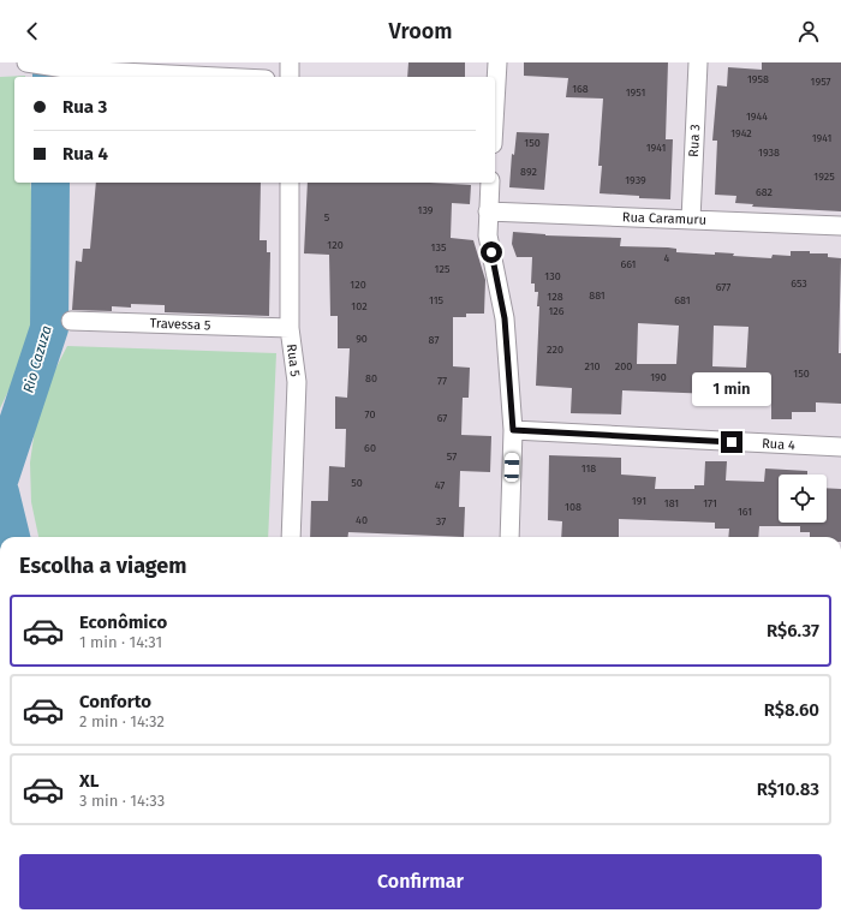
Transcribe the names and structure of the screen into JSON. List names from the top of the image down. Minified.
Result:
{"streets":{"street":["Rua 3","Rua Caramuru","Travessa 5","Rua 5","Rua 4"]},"crossings":[["Rua 3","Rua Caramuru"],["Travessa 5","Rua 5"]],"water":["Rio Cazuza"],"house_numbers":["1958","1957","168","1951","1944","1942","1941","150","1941","1938","892","1925","1939","682","139","5","120","135","4","661","125","130","653","120","677","881","128","115","681","102","126","90","87","220","210","200","150","190","80","77","70","67","60","57","118","50","47","191","181","171","108","161","40","37"],"page":{"header":"Vroom","banner":["Rua 3","Rua 4"],"bubble":"1 min","heading":"Escolha a viagem","list":[{"name":"Econômico","note":"1 min · 14:31","value":"R$6.37"},{"name":"Conforto","note":"2 min · 14:32","value":"R$8.60"},{"name":"XL","note":"3 min · 14:33","value":"R$10.83"}],"buttons":"Confirmar"}}
